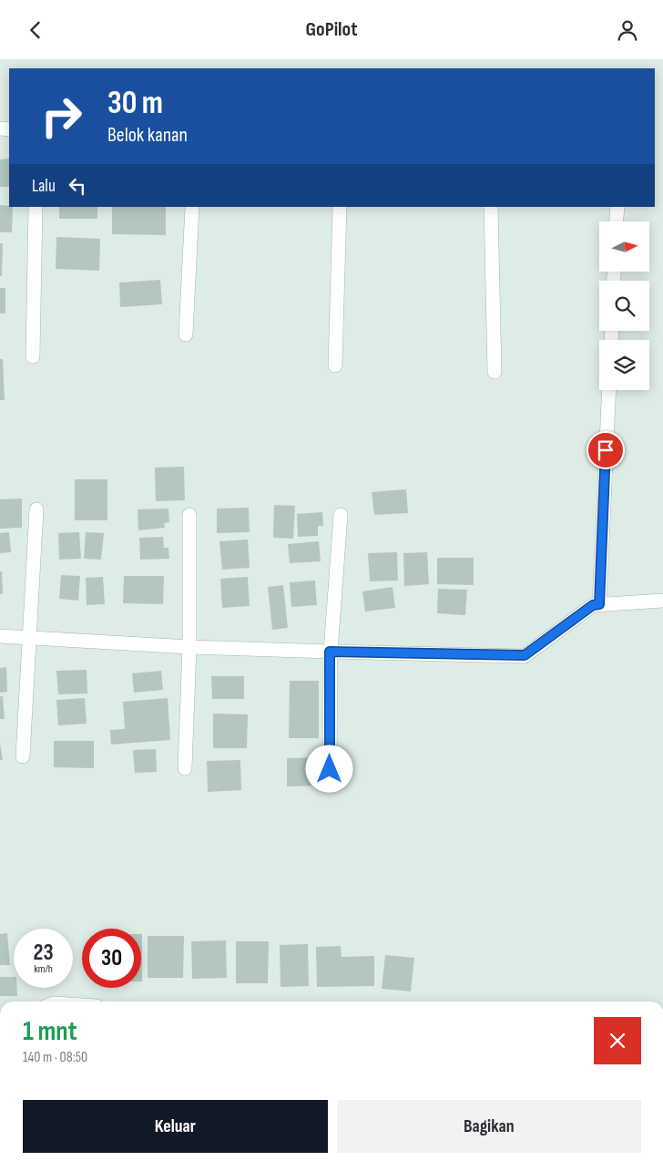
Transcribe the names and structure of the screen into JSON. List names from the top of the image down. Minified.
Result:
{"north":"right","page":{"header":"GoPilot","turn":["30 m","Belok kanan"],"then":"Lalu","speed":"23 km/h","limit":"30","heading":["1 mnt","140 m · 08:50"],"buttons":["Keluar","Bagikan"]}}
